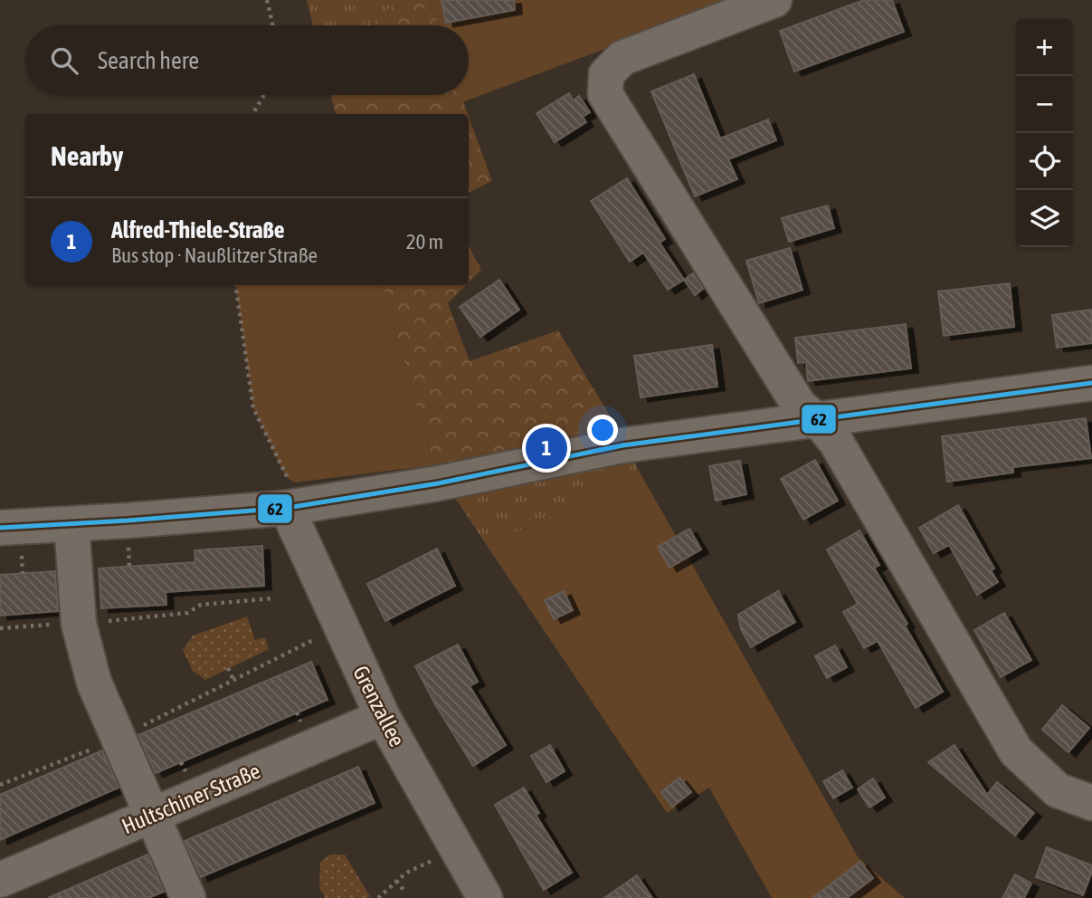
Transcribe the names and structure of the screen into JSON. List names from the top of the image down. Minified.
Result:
{"streets":{"street":["Grenzallee","Hultschiner Straße"]},"crossings":[["Grenzallee","Hultschiner Straße"]],"lines":["transit line 62"],"page":{"map_buttons":["+","−"],"search":"Search here","heading":"Nearby","list":[{"mark":"1","name":"Alfred-Thiele-Straße","note":"Bus stop · Naußlitzer Straße","value":"20 m"}],"pins":"1"}}
